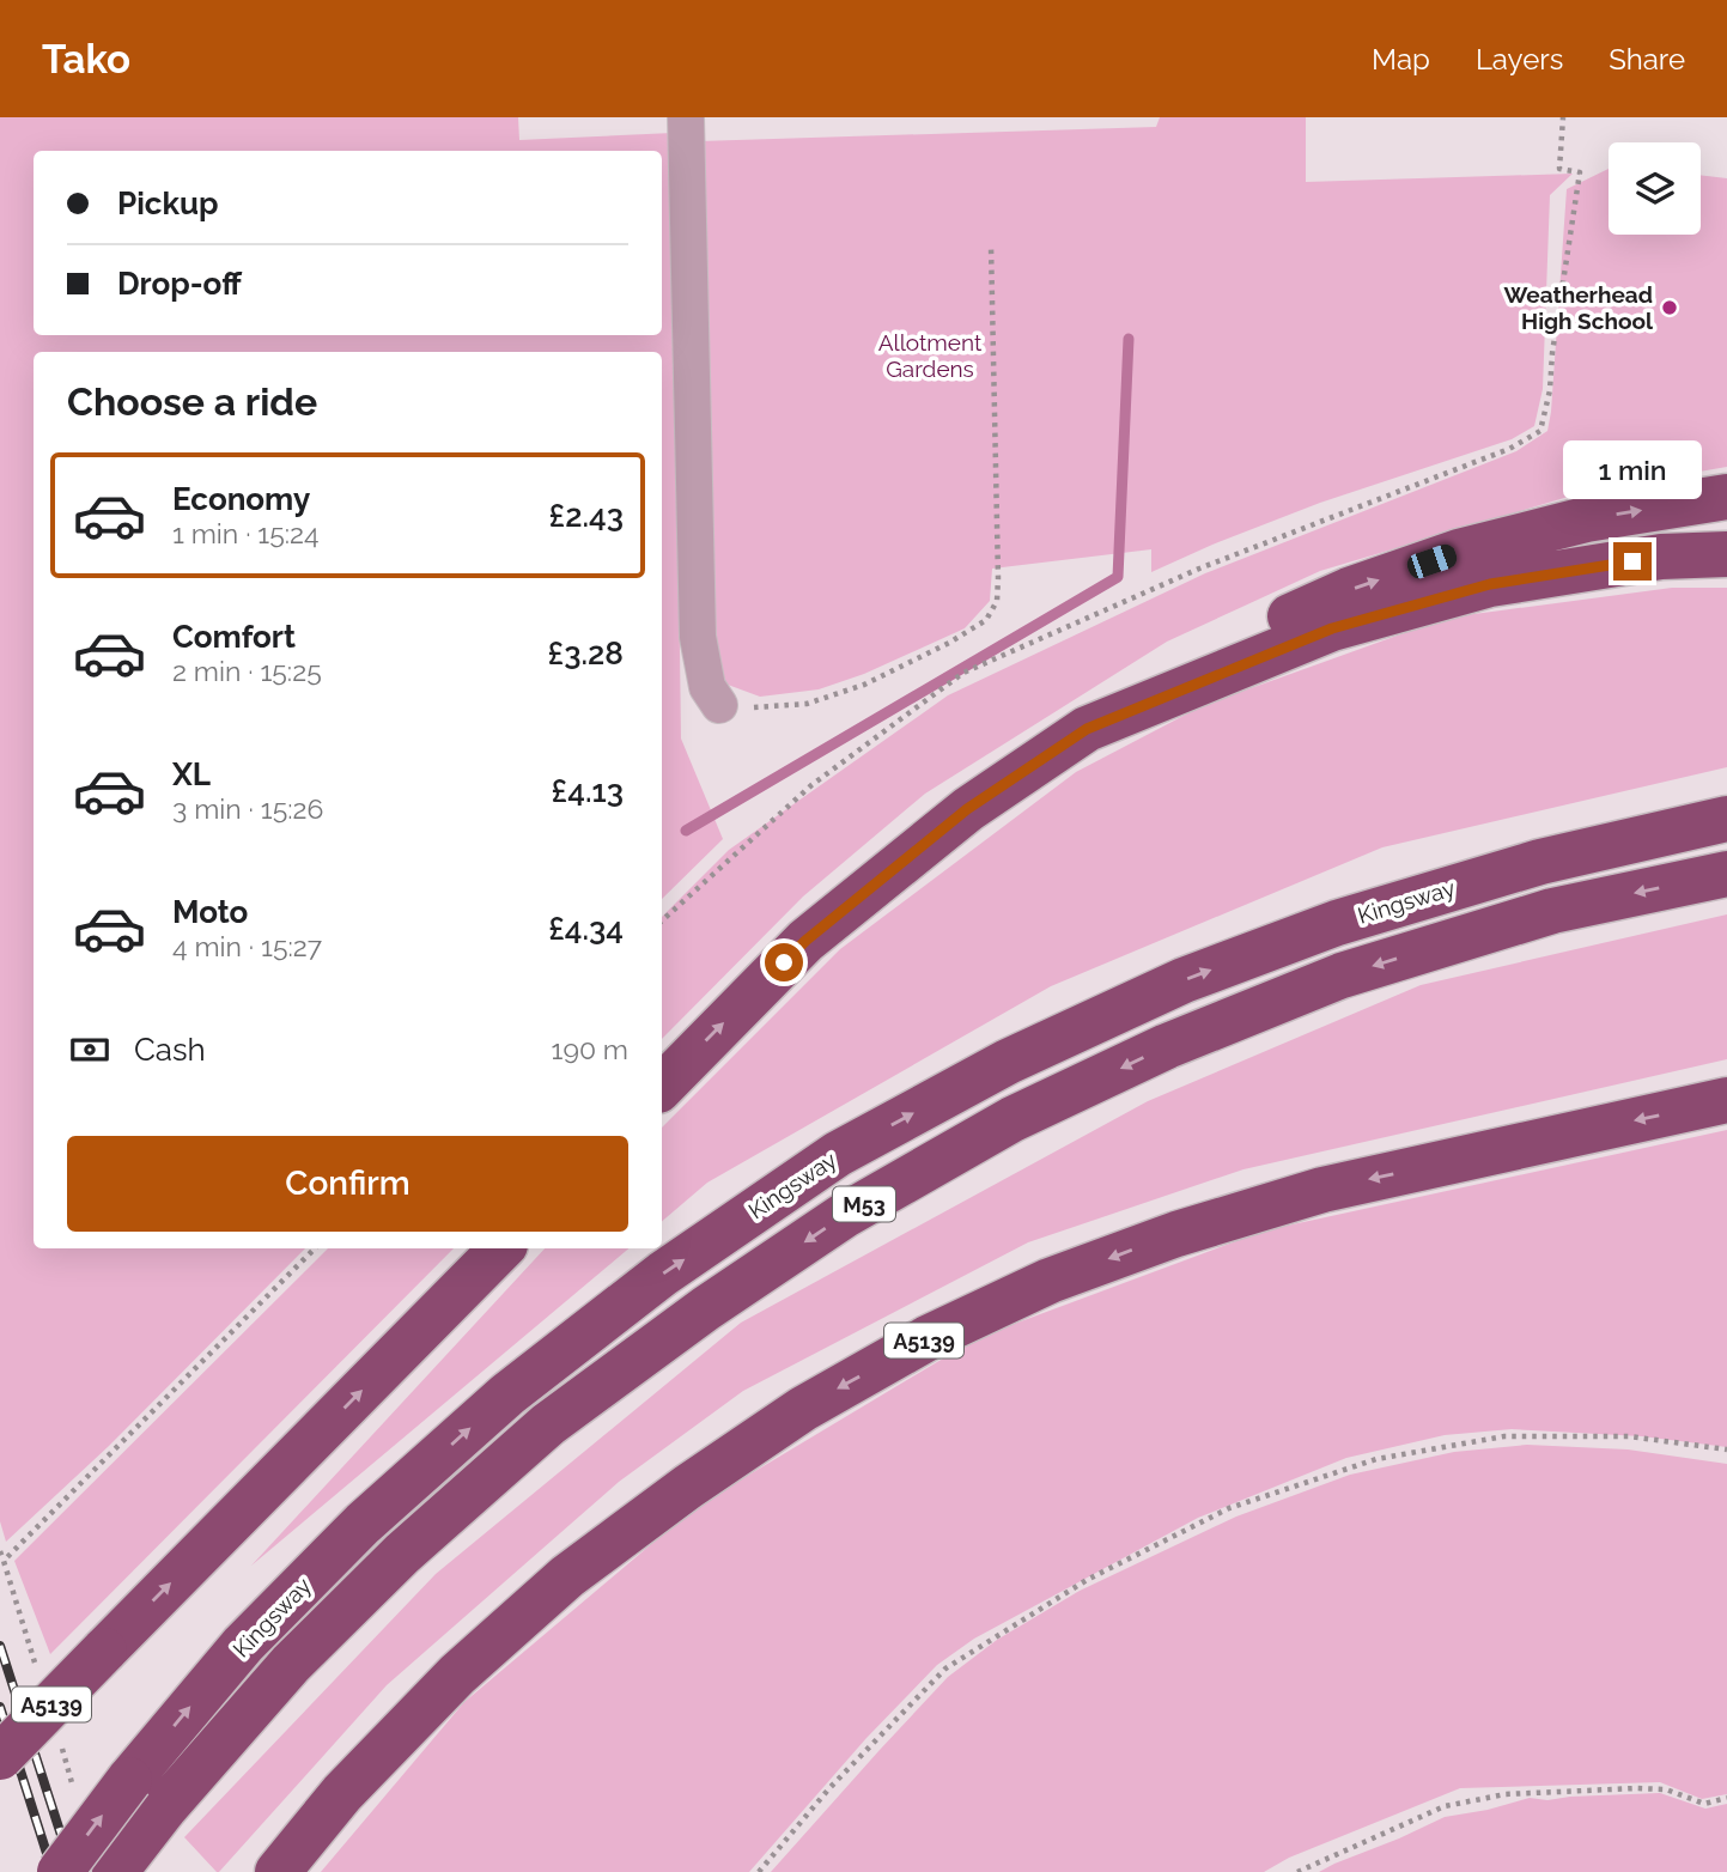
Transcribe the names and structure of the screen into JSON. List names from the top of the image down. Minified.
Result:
{"streets":{"highway":["Kingsway","M53","A5139"]},"parks":["Allotment Gardens"],"places":["Weatherhead High School"],"page":{"header":"Tako","nav":["Map","Layers","Share"],"banner":["Pickup","Drop-off"],"heading":"Choose a ride","bubble":"1 min","list":[{"name":"Economy","note":"1 min · 15:24","value":"£2.43"},{"name":"Comfort","note":"2 min · 15:25","value":"£3.28"},{"name":"XL","note":"3 min · 15:26","value":"£4.13"},{"name":"Moto","note":"4 min · 15:27","value":"£4.34"}],"pay":["Cash","190 m"],"buttons":"Confirm"}}
